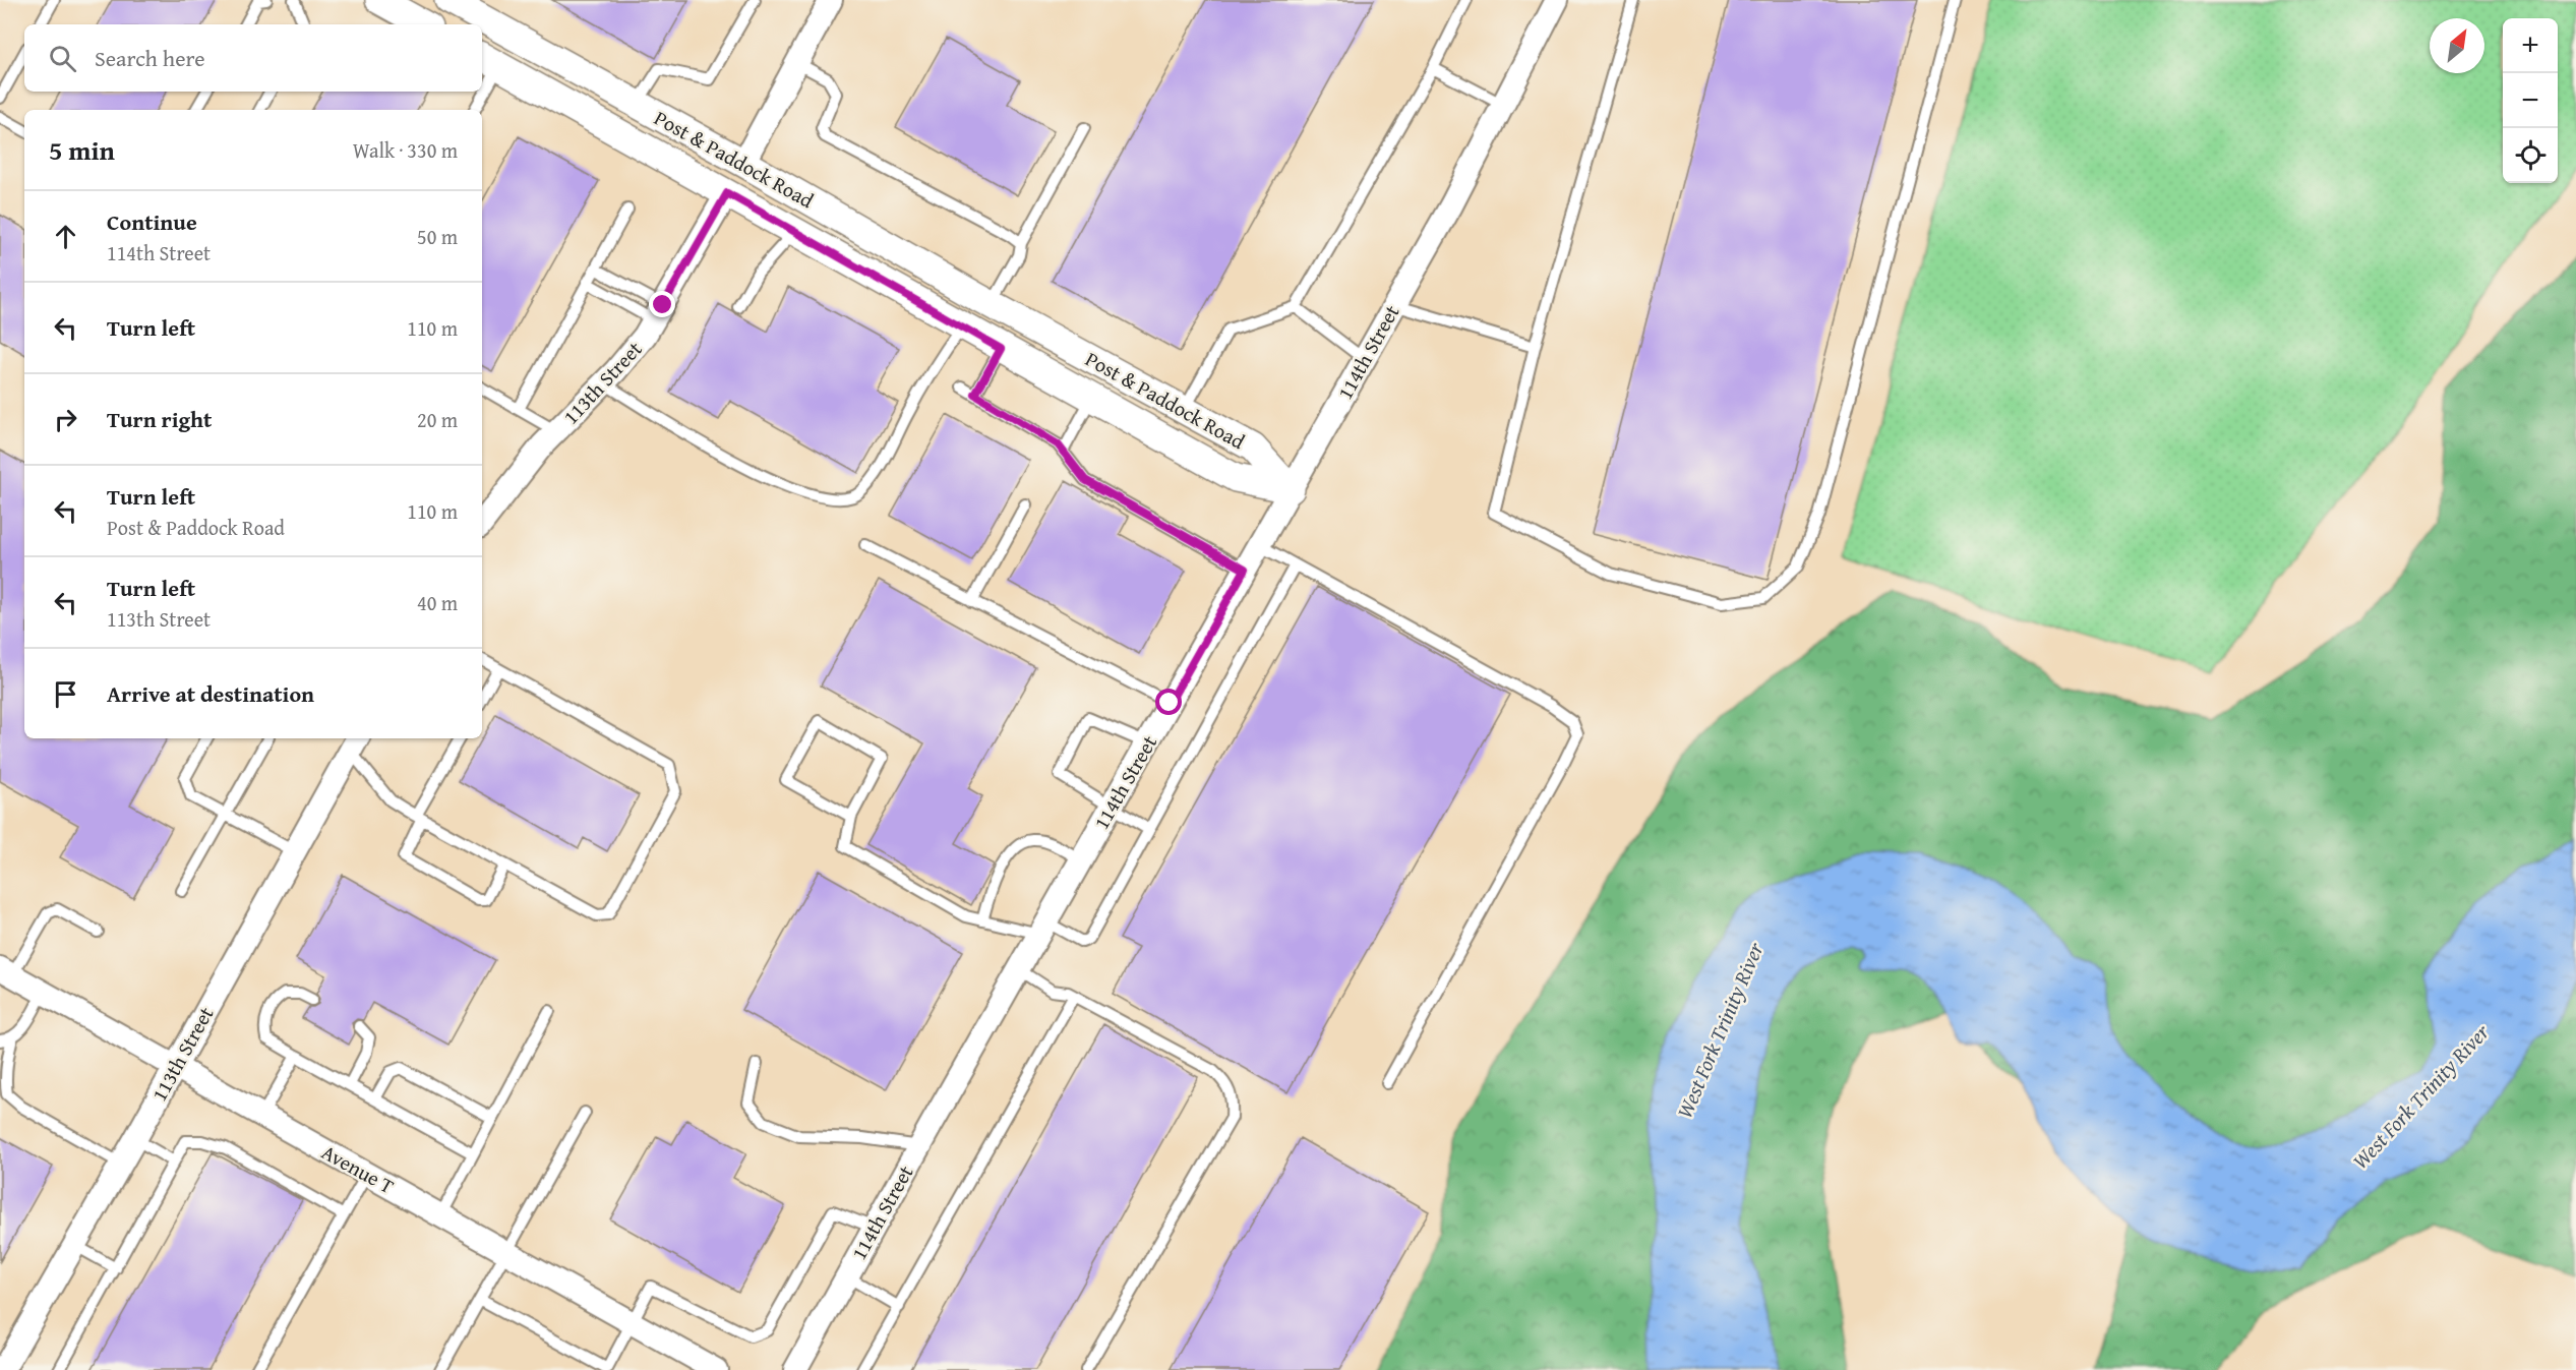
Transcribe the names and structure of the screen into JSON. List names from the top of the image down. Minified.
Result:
{"streets":{"street":["Post & Paddock Road","114th Street","113th Street","Avenue T"]},"crossings":[["Post & Paddock Road","114th Street"],["Post & Paddock Road","113th Street"],["113th Street","Avenue T"]],"water":["West Fork Trinity River"],"north":"top right","page":{"map_buttons":["+","−"],"search":"Search here","heading":["5 min","Walk · 330 m"],"list":[["Continue","114th Street","50 m"],["Turn left","110 m"],["Turn right","20 m"],["Turn left","Post & Paddock Road","110 m"],["Turn left","113th Street","40 m"],"Arrive at destination"]}}
